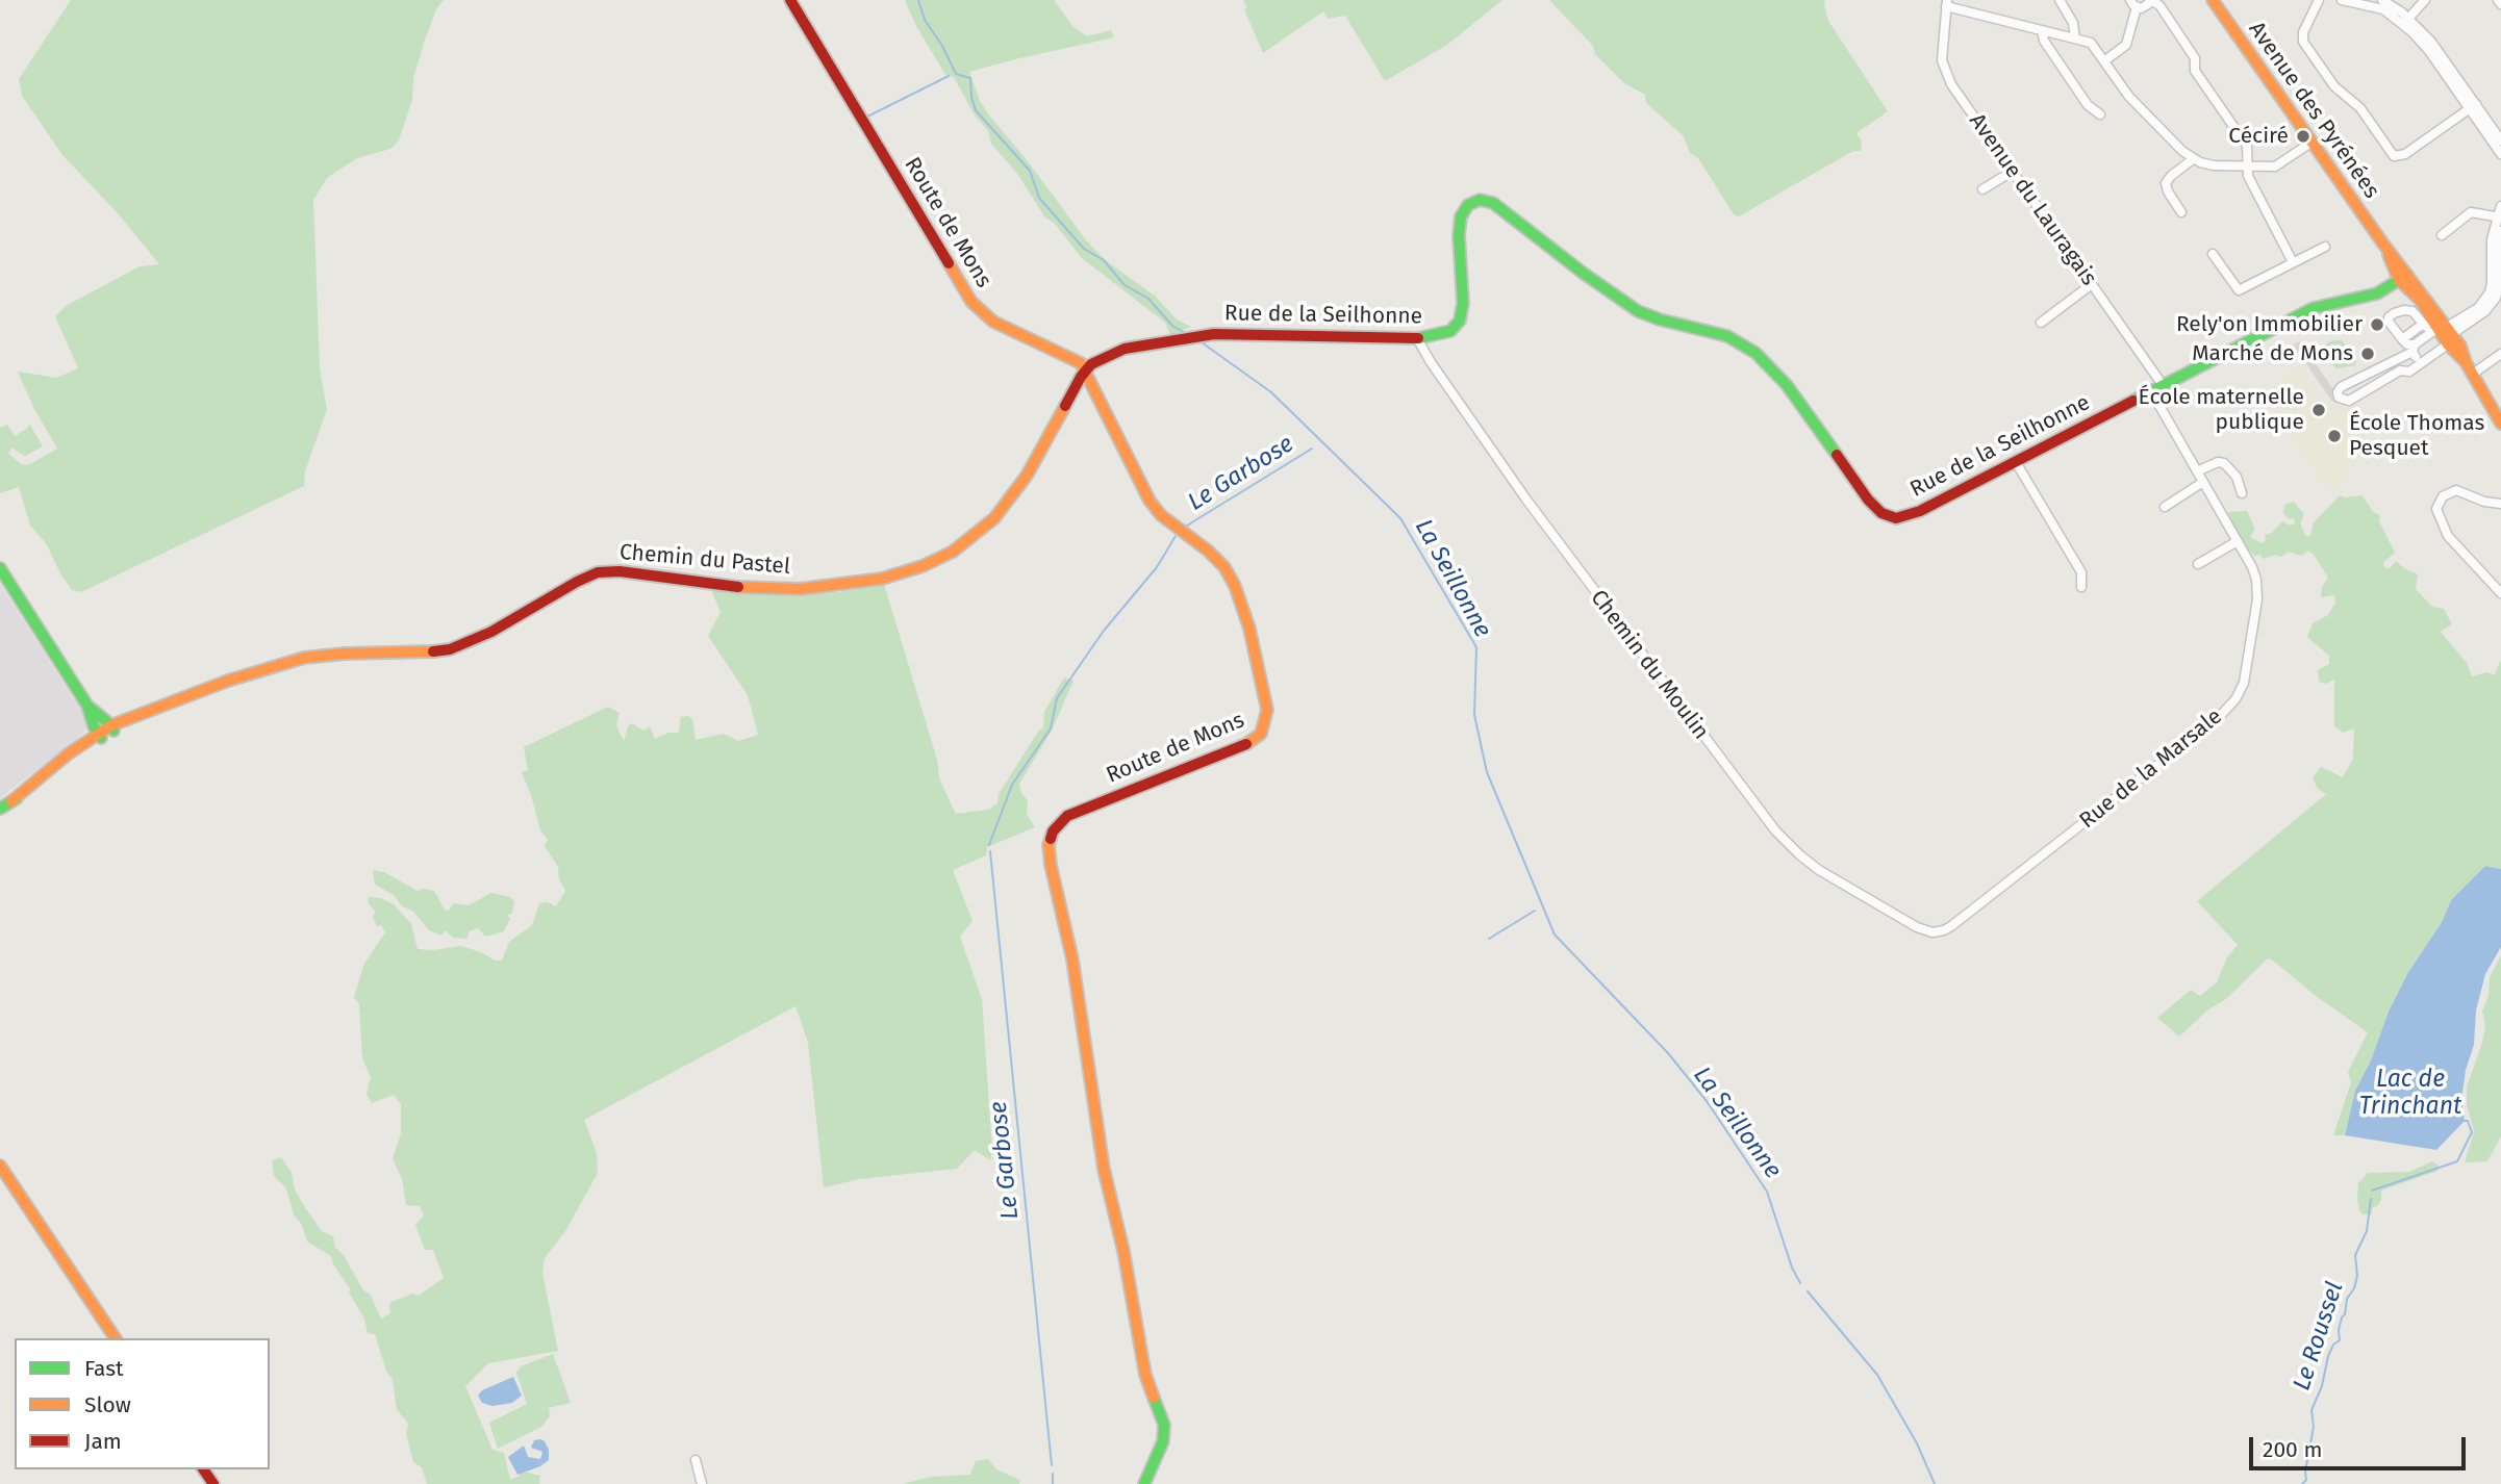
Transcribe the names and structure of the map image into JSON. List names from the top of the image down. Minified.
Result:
{"streets":{"street":["Avenue des Pyrénées","Avenue du Lauragais","Route de Mons","Rue de la Seilhonne","Chemin du Pastel","Chemin du Moulin","Rue de la Marsale"]},"crossings":[["Avenue des Pyrénées","Rue de la Seilhonne"],["Avenue du Lauragais","Rue de la Seilhonne"],["Route de Mons","Rue de la Seilhonne"],["Route de Mons","Chemin du Pastel"],["Rue de la Seilhonne","Chemin du Pastel"],["Rue de la Seilhonne","Chemin du Moulin"],["Rue de la Seilhonne","Rue de la Marsale"],["Chemin du Moulin","Rue de la Marsale"]],"water":["Le Garbose","La Seillonne","Lac de Trinchant","Le Roussel"],"places":["Céciré","Rely'on Immobilier","Marché de Mons","École maternelle publique","École Thomas Pesquet"],"legend":["Fast","Slow","Jam"],"scale_bar":"200 m"}
